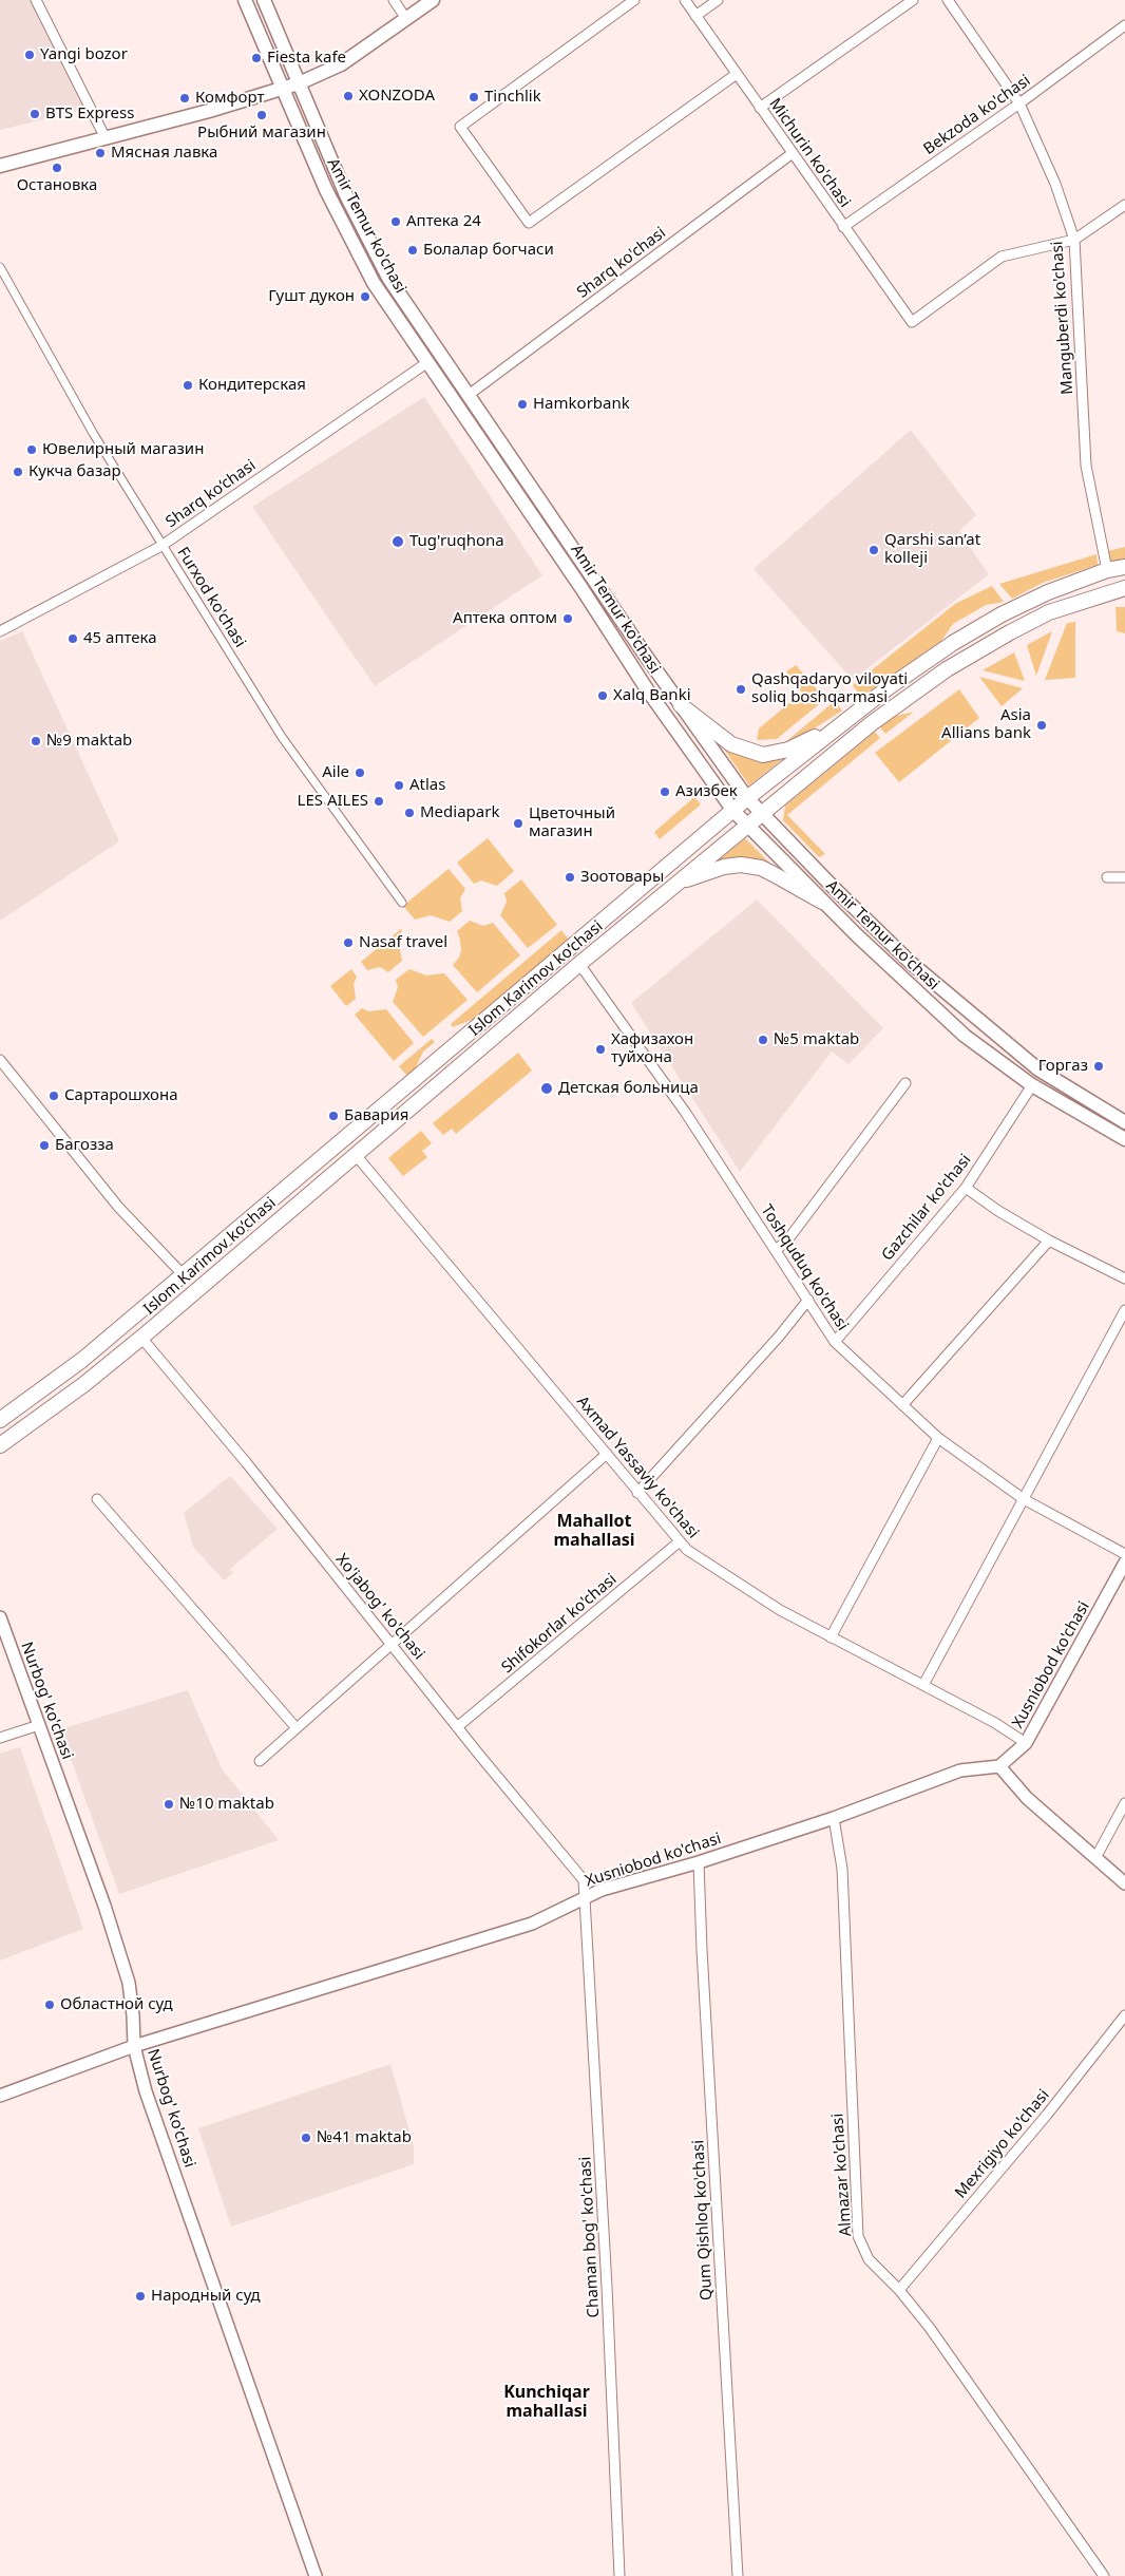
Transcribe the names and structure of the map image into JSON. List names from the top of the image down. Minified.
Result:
{"streets":{"main road":["Amir Temur ko'chasi","Islom Karimov ko‘chasi"],"street":["Bekzoda ko'chasi","Michurin ko'chasi","Sharq ko'chasi","Manguberdi ko'chasi","Sharq ko‘chasi","Furxod ko'chasi","Gazchilar ko'chasi","Toshquduq ko'chasi","Axmad Yassaviy ko'chasi","Xo'jabog' ko'chasi","Shifokorlar ko'chasi","Xusniobod ko'chasi","Nurbog' ko'chasi","Mexrigiyo ko'chasi","Almazar ko'chasi","Qum Qishloq ko'chasi","Chaman bog' ko'chasi"]},"crossings":[["Bekzoda ko'chasi","Michurin ko'chasi"],["Bekzoda ko'chasi","Manguberdi ko'chasi"],["Michurin ko'chasi","Sharq ko'chasi"],["Michurin ko'chasi","Manguberdi ko'chasi"],["Amir Temur ko'chasi","Sharq ko'chasi"],["Amir Temur ko'chasi","Sharq ko‘chasi"],["Amir Temur ko'chasi","Islom Karimov ko‘chasi"],["Amir Temur ko'chasi","Gazchilar ko'chasi"],["Manguberdi ko'chasi","Islom Karimov ko‘chasi"],["Sharq ko‘chasi","Furxod ko'chasi"],["Islom Karimov ko‘chasi","Toshquduq ko'chasi"],["Islom Karimov ko‘chasi","Axmad Yassaviy ko'chasi"],["Islom Karimov ko‘chasi","Xo'jabog' ko'chasi"],["Gazchilar ko'chasi","Toshquduq ko'chasi"],["Axmad Yassaviy ko'chasi","Shifokorlar ko'chasi"],["Axmad Yassaviy ko'chasi","Xusniobod ko'chasi"],["Xo'jabog' ko'chasi","Shifokorlar ko'chasi"],["Xo'jabog' ko'chasi","Xusniobod ko'chasi"],["Xo'jabog' ko'chasi","Chaman bog' ko'chasi"],["Xusniobod ko'chasi","Nurbog' ko'chasi"],["Xusniobod ko'chasi","Almazar ko'chasi"],["Xusniobod ko'chasi","Qum Qishloq ko'chasi"],["Xusniobod ko'chasi","Chaman bog' ko'chasi"],["Mexrigiyo ko'chasi","Almazar ko'chasi"]],"districts":["Mahallot mahallasi","Kunchiqar mahallasi"],"places":["Yangi bozor","Fiesta kafe","XONZODA","Tinchlik","Комфорт","BTS Express","Рыбний магазин","Мясная лавка","Остановка","Аптека 24","Болалар богчаси","Гушт дукон","Кондитерская","Hamkorbank","Ювелирный магазин","Кукча базар","Tug'ruqhona","Qarshi san’at kolleji","Аптека оптом","45 аптека","Qashqadaryo viloyati soliq boshqarmasi","Xalq Banki","Asia Allians bank","№9 maktab","Aile","Atlas","Азизбек","LES AILES","Mediapark","Цветочный магазин","Зоотовары","Nasaf travel","№5 maktab","Хафизахон туйхона","Горгаз","Детская больница","Сартарошхона","Бавария","Багозза","№10 maktab","Областной суд","№41 maktab","Народный суд"]}
